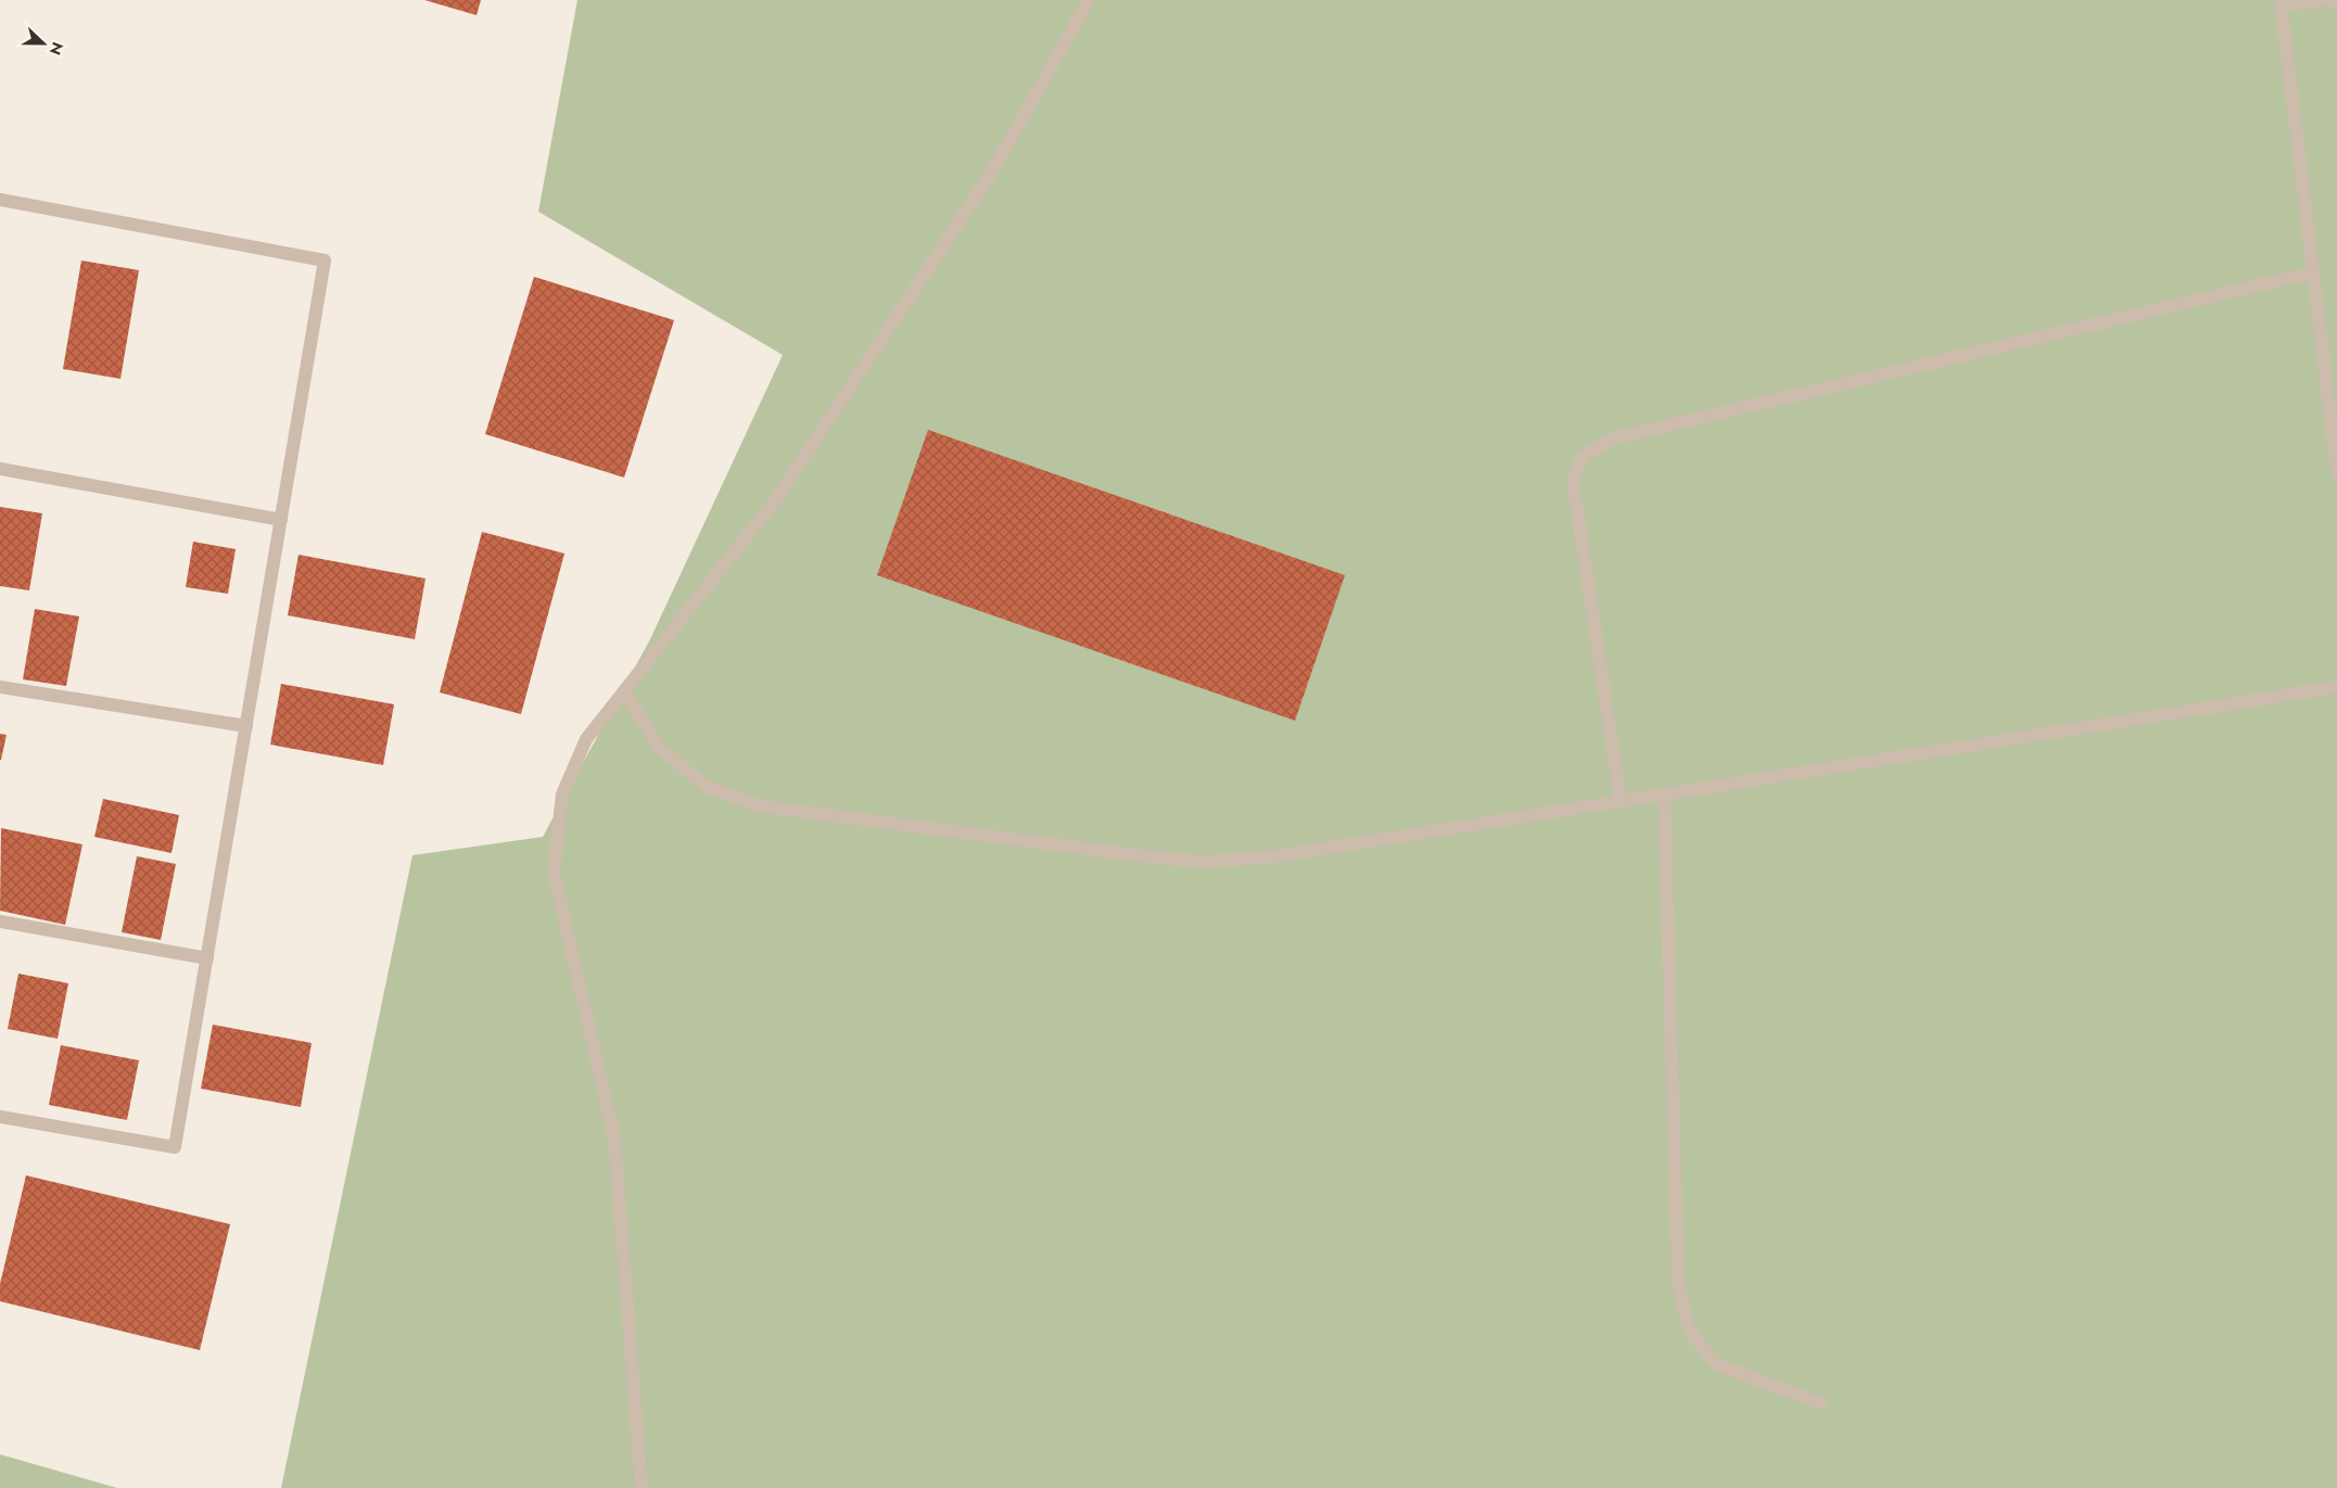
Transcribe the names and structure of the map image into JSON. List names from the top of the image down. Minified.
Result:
{"north":"right"}
